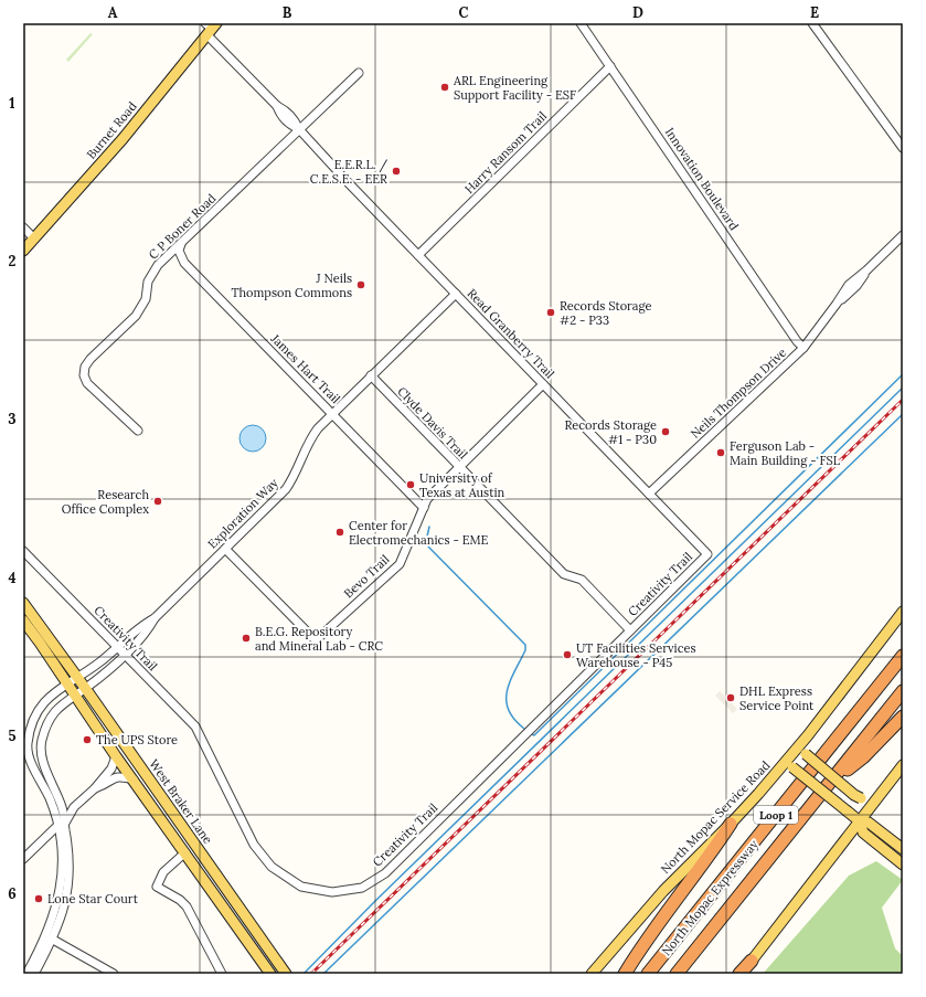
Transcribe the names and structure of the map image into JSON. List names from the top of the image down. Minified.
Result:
{"streets":{"highway":["Loop 1","North Mopac Expressway"],"main road":["Burnet Road","West Braker Lane","North Mopac Service Road"],"street":["Harry Ransom Trail","Innovation Boulevard","C P Boner Road","Read Granberry Trail","James Hart Trail","Neils Thompson Drive","Clyde Davis Trail","Exploration Way","Bevo Trail","Creativity Trail"]},"crossings":[["Burnet Road","Read Granberry Trail"],["Harry Ransom Trail","Innovation Boulevard"],["Harry Ransom Trail","Read Granberry Trail"],["Innovation Boulevard","Neils Thompson Drive"],["C P Boner Road","Read Granberry Trail"],["C P Boner Road","James Hart Trail"],["Read Granberry Trail","Neils Thompson Drive"],["Read Granberry Trail","Exploration Way"],["Read Granberry Trail","Bevo Trail"],["Read Granberry Trail","Creativity Trail"],["James Hart Trail","Exploration Way"],["James Hart Trail","Bevo Trail"],["Clyde Davis Trail","Exploration Way"],["Clyde Davis Trail","Bevo Trail"],["Clyde Davis Trail","Creativity Trail"],["Exploration Way","Bevo Trail"],["Exploration Way","Creativity Trail"],["Exploration Way","West Braker Lane"]],"places":["ARL Engineering Support Facility - ESF","E.E.R.L. / C.E.S.E. - EER","J Neils Thompson Commons","Records Storage #2 - P33","Records Storage #1 - P30","Ferguson Lab - Main Building - FSL","University of Texas at Austin","Research Office Complex","Center for Electromechanics - EME","B.E.G. Repository and Mineral Lab - CRC","UT Facilities Services Warehouse - P45","DHL Express Service Point","The UPS Store","Lone Star Court"],"grid":{"columns":["A","B","C","D","E"],"rows":["1","2","3","4","5","6"]}}
